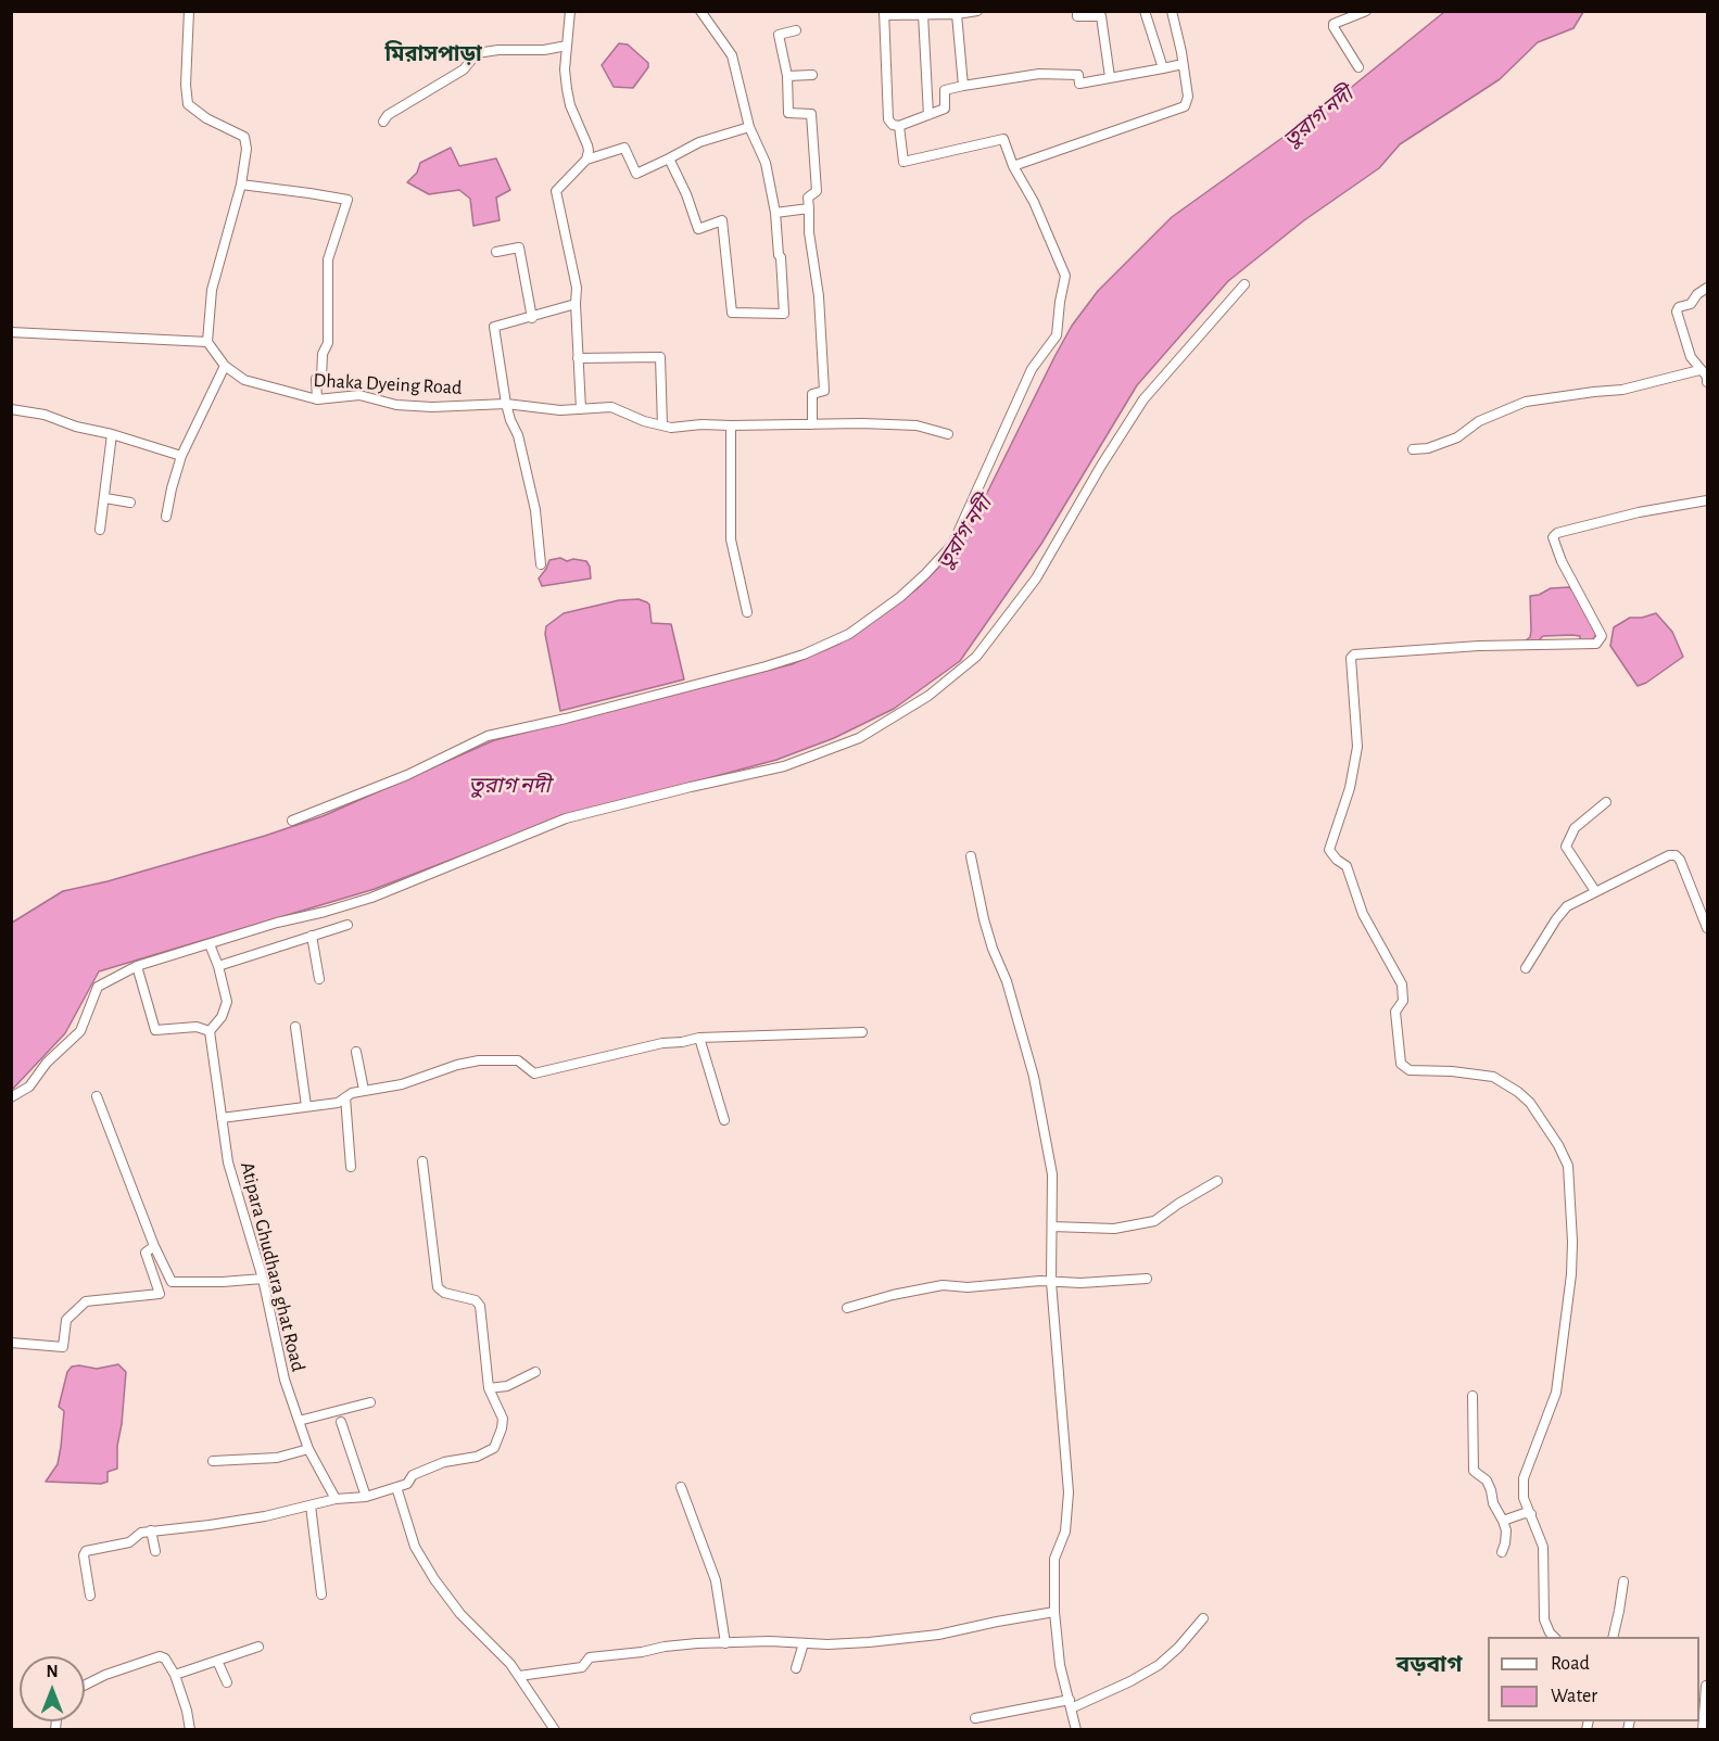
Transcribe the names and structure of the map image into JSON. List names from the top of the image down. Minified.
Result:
{"streets":{"street":["Dhaka Dyeing Road","Atipara Ghudhara ghat Road"]},"districts":["মিরাসপাড়া","বড়বাগ"],"water":["তুরাগ নদী"],"legend":["Road","Water"],"north":"top"}
